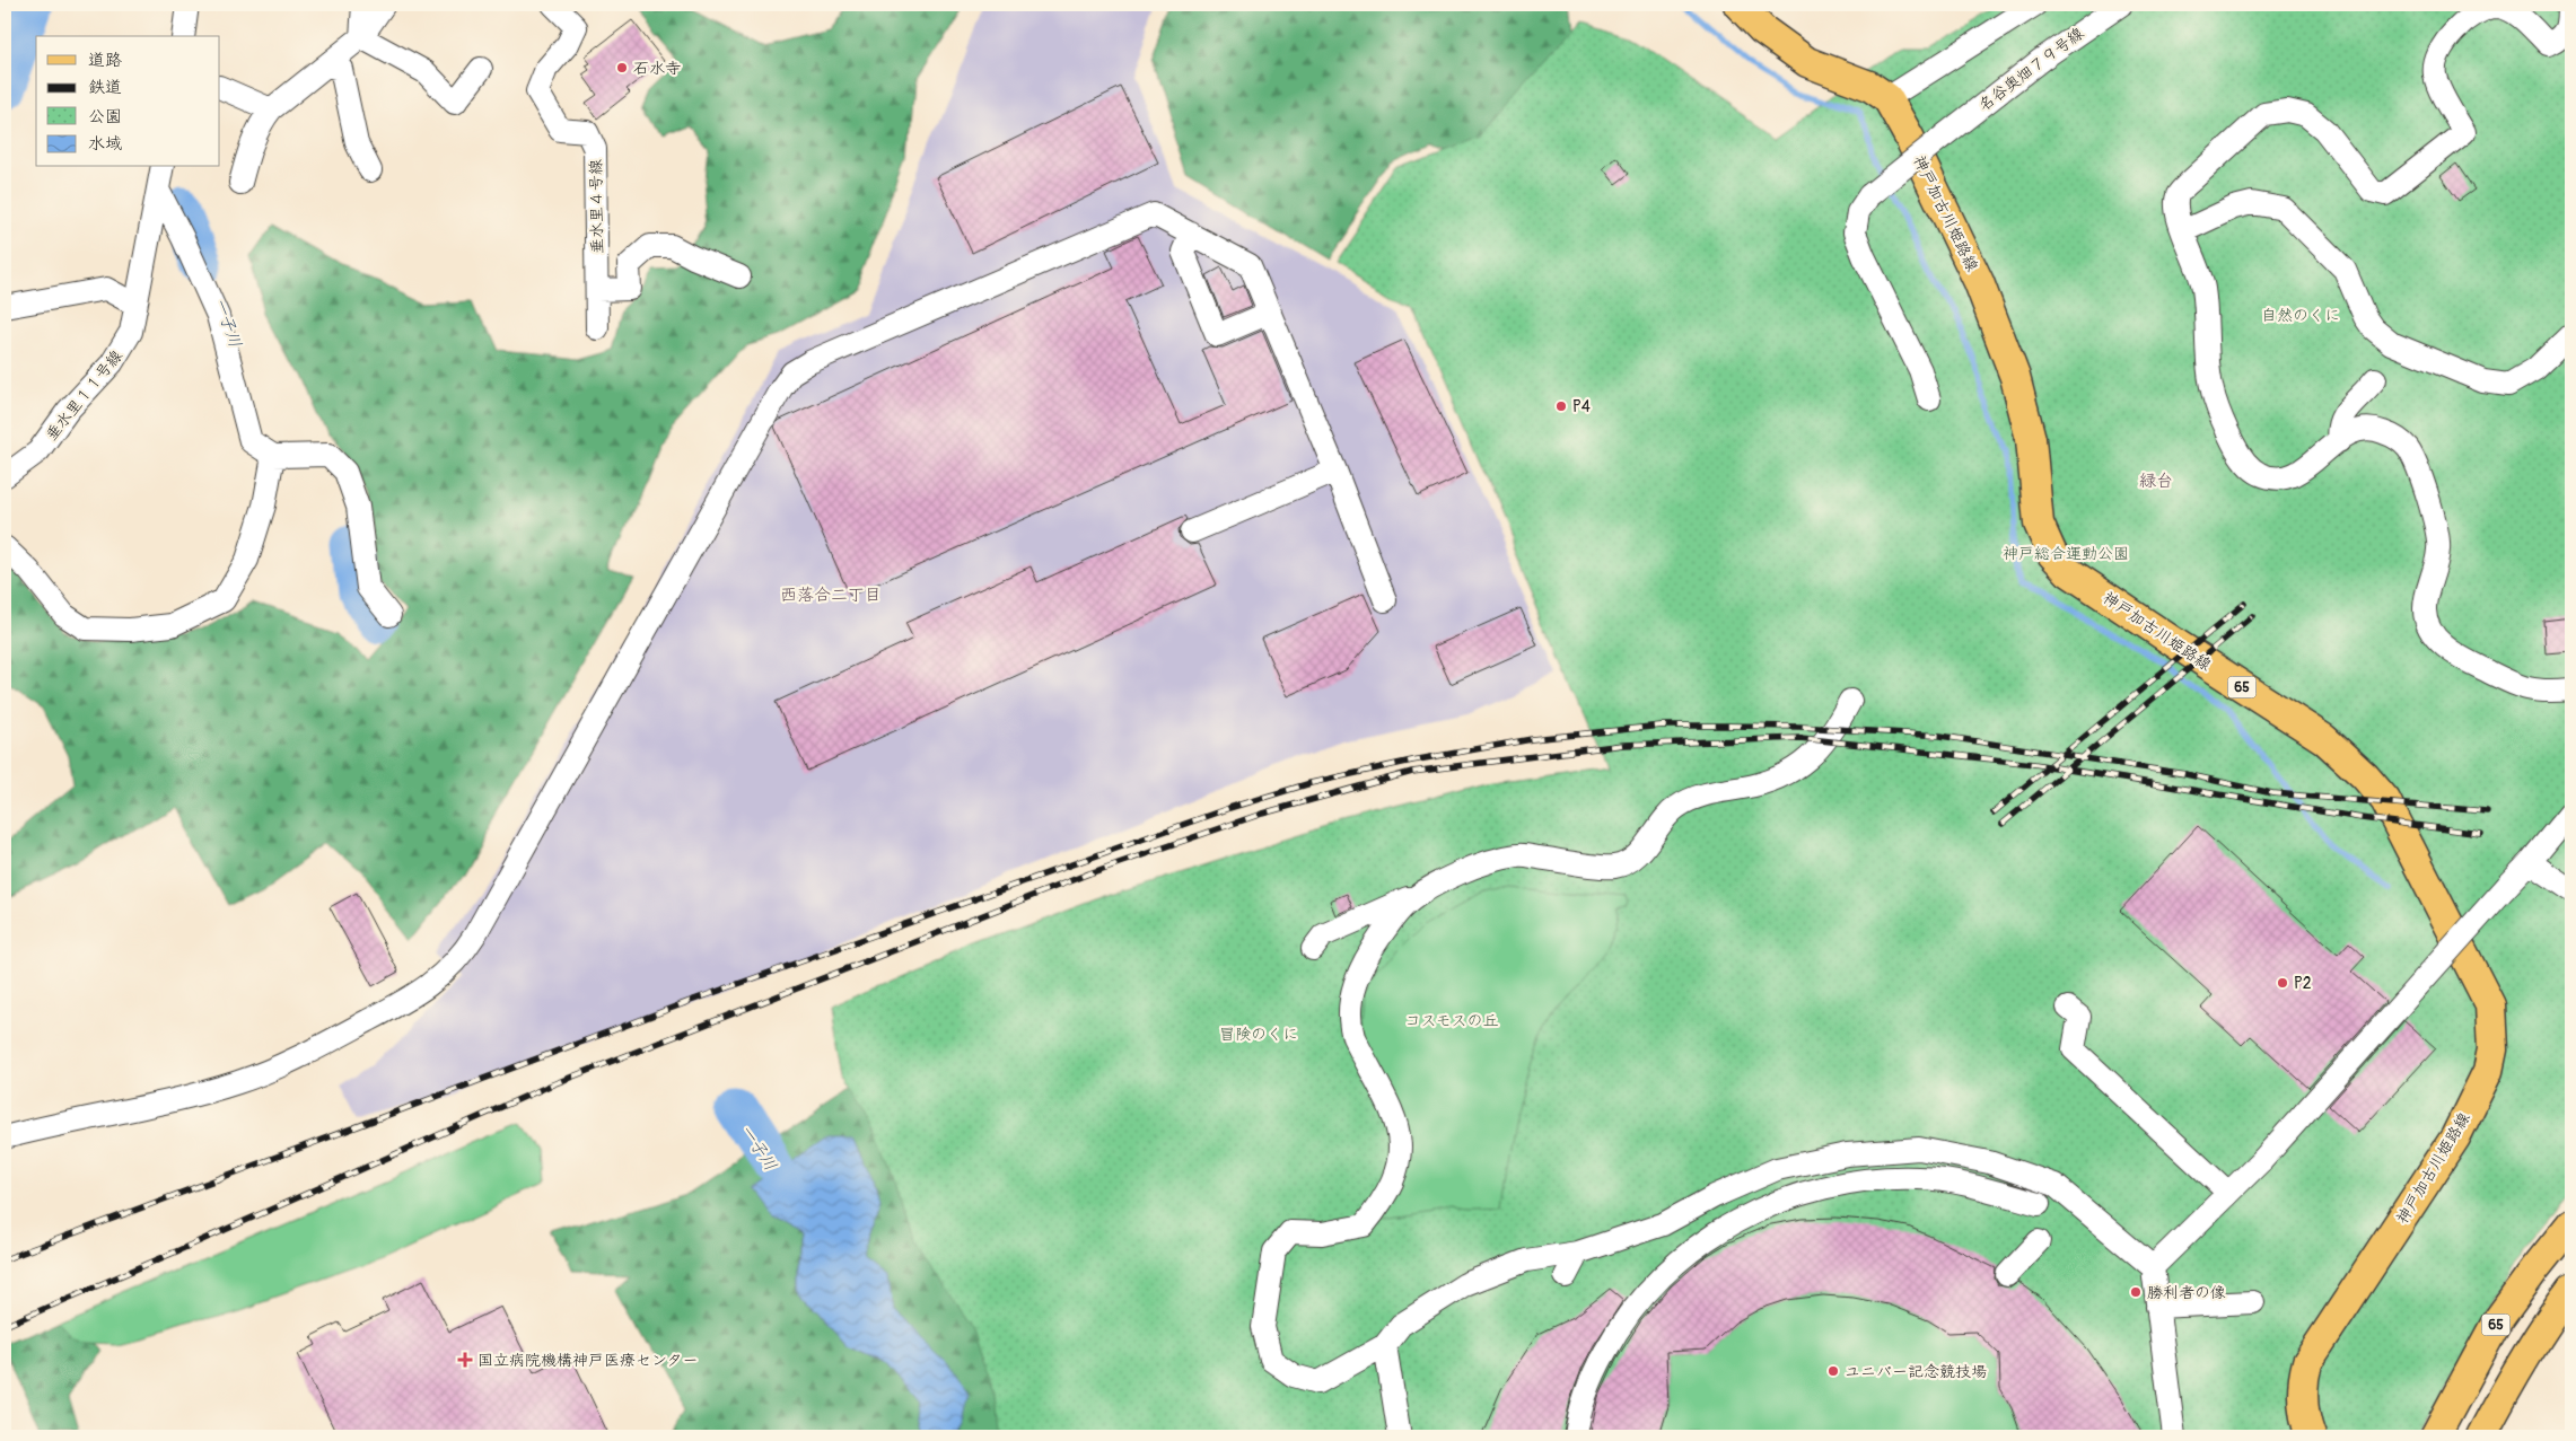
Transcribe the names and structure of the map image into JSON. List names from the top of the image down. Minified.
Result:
{"streets":{"main road":["神戸加古川姫路線","65"],"street":["名谷奥畑７９号線","垂水里４号線","垂水里１１号線"]},"crossings":[["名谷奥畑７９号線","神戸加古川姫路線"]],"districts":["緑台","西落合二丁目"],"water":["一子川"],"parks":["自然のくに","神戸総合運動公園","コスモスの丘","冒険のくに"],"places":{"other":["石水寺","P4","P2","勝利者の像","ユニバー記念競技場"],"health":["国立病院機構神戸医療センター"]},"legend":["道路","鉄道","公園","水域"]}
